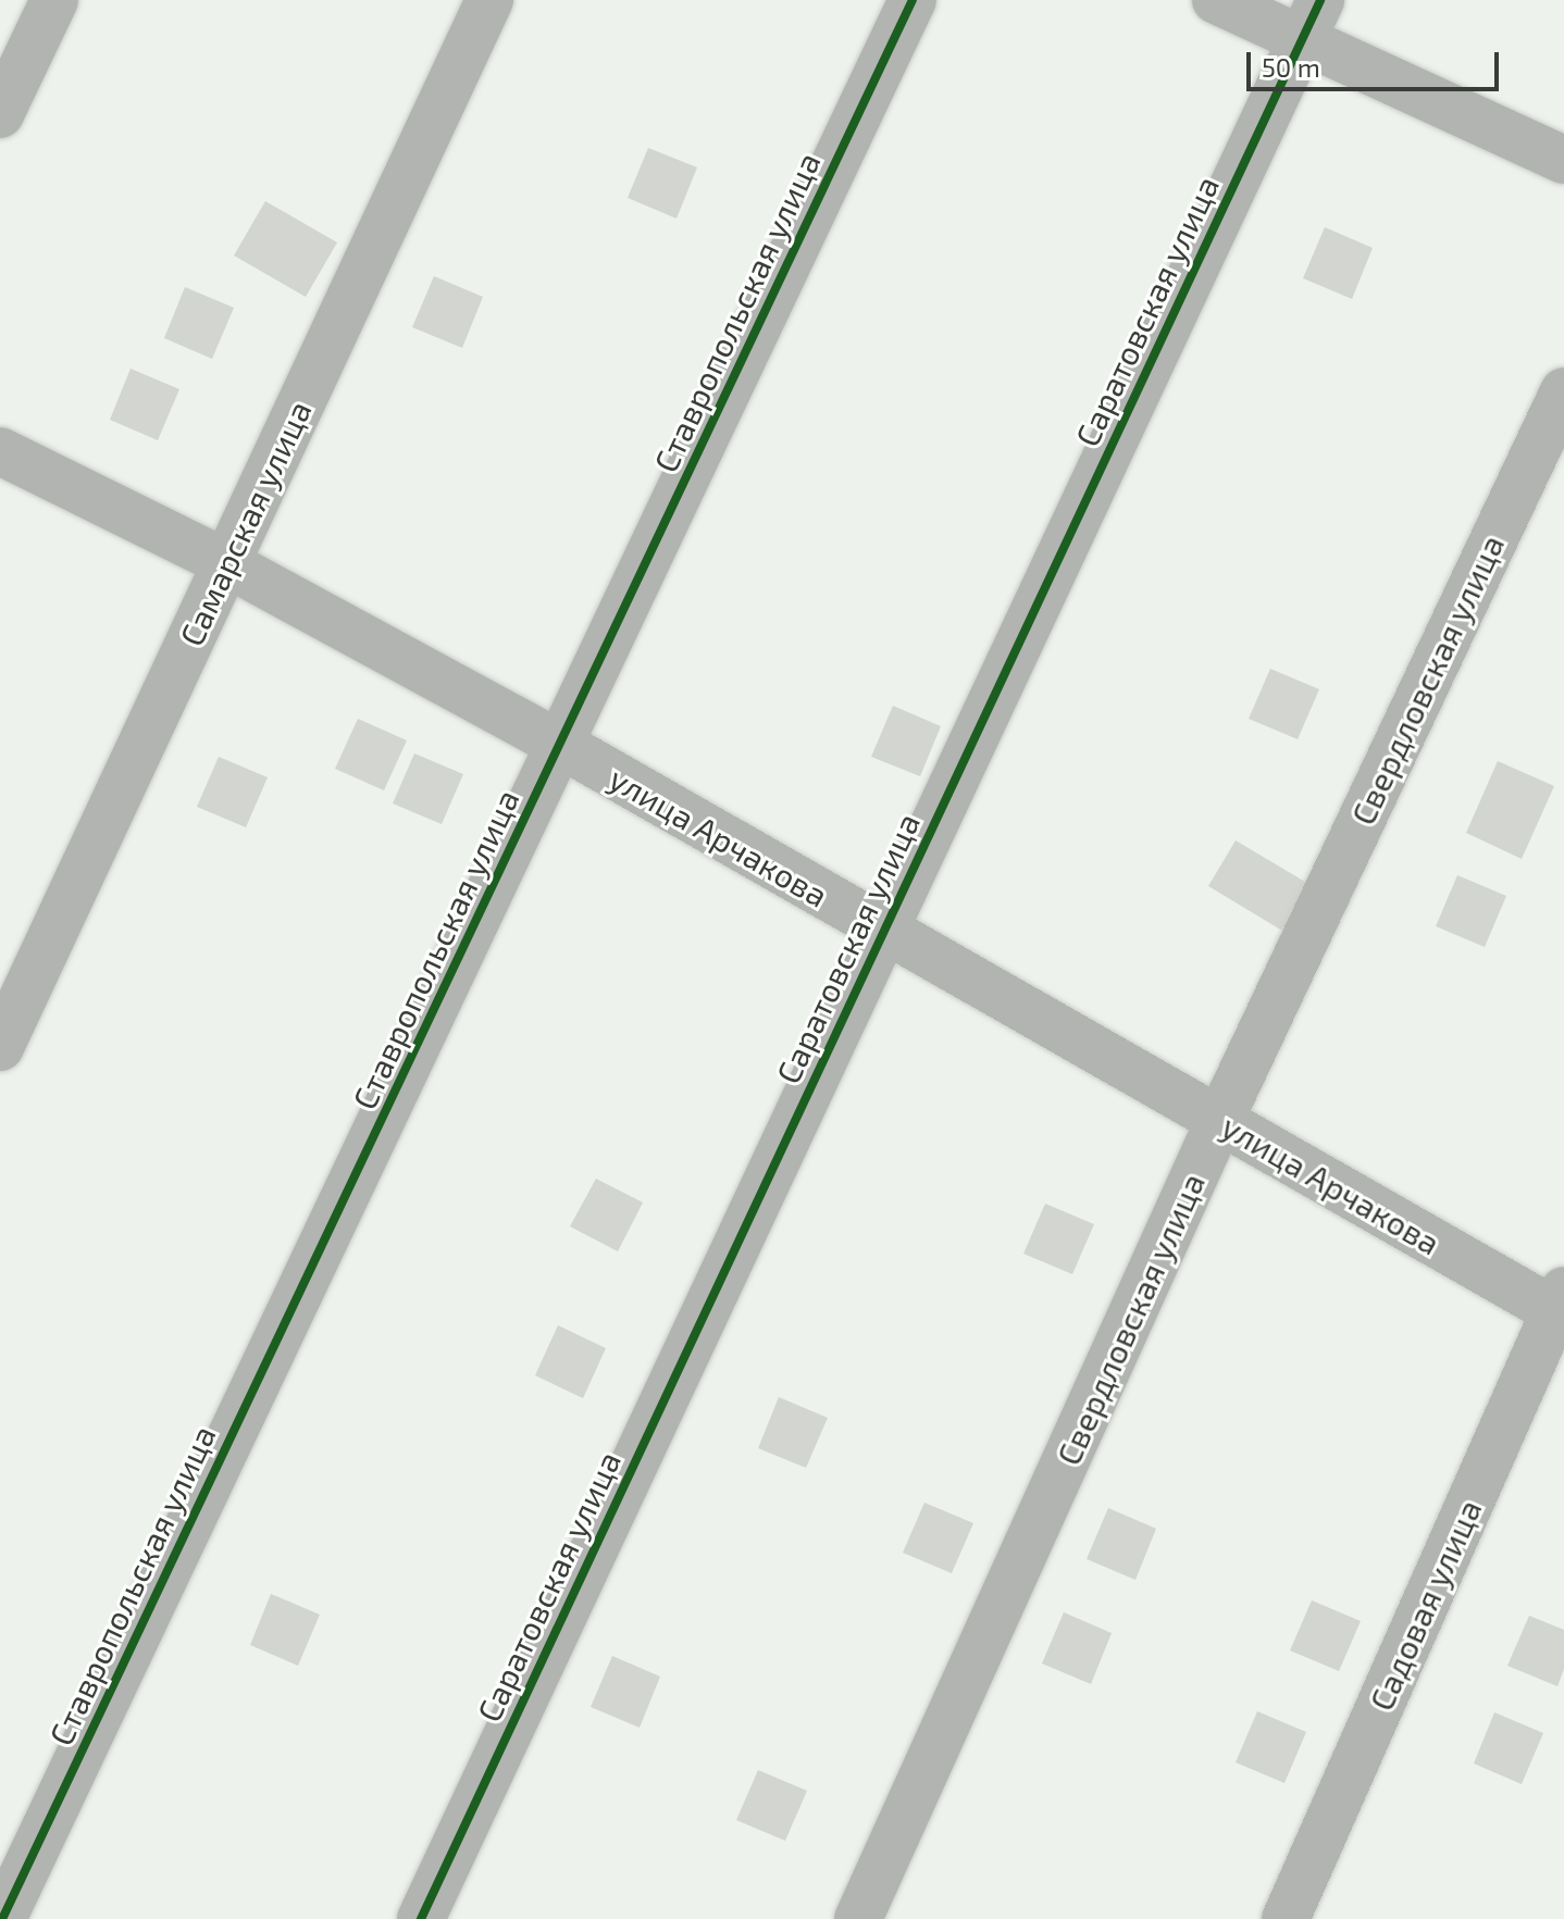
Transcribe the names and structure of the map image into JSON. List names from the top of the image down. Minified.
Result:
{"streets":{"street":["Саратовская улица","Ставропольская улица","Самарская улица","Свердловская улица","улица Арчакова","Садовая улица"]},"crossings":[["Саратовская улица","улица Арчакова"],["Ставропольская улица","улица Арчакова"],["Самарская улица","улица Арчакова"],["Свердловская улица","улица Арчакова"],["улица Арчакова","Садовая улица"]],"scale_bar":"50 m"}
